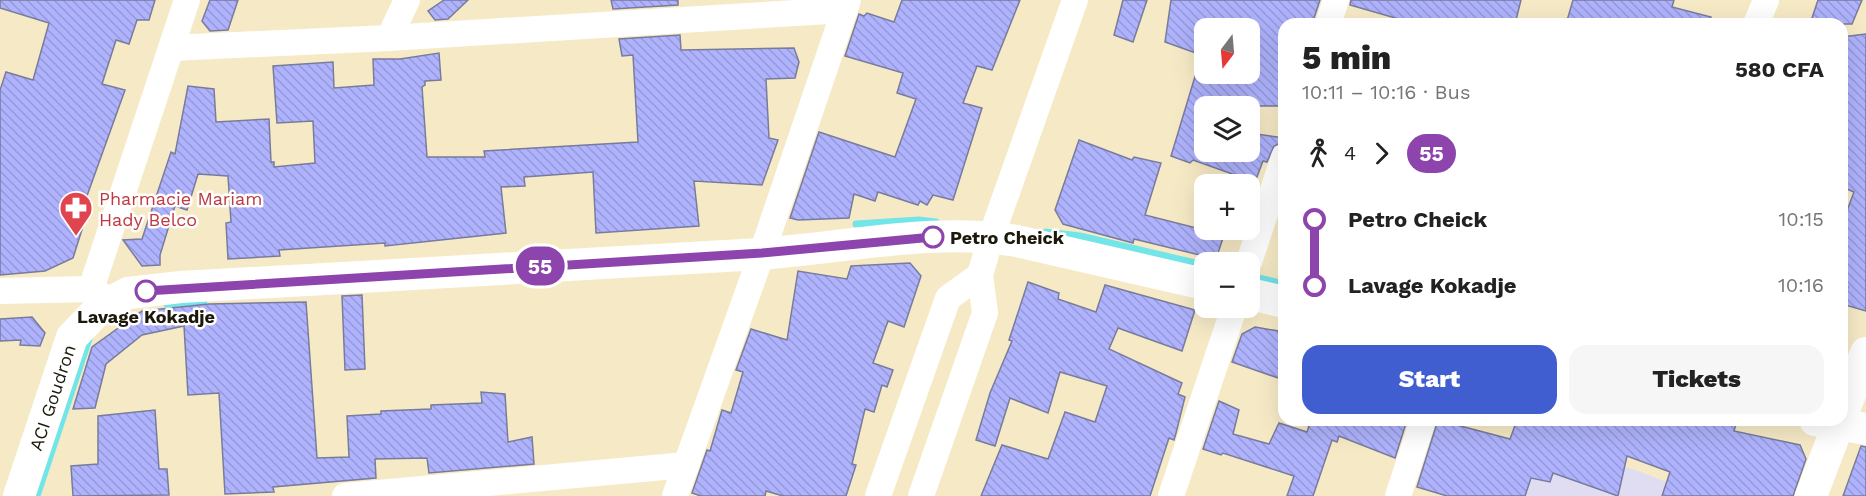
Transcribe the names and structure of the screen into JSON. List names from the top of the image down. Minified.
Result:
{"streets":{"street":["ACI Goudron"]},"places":{"other":["Petro Cheick","Lavage Kokadje"],"pharmacy":["Pharmacie Mariam Hady Belco"]},"lines":["bus line 55"],"north":"bottom","page":{"on_map":"55","map_buttons":["+","−"],"heading":["5 min","10:11 – 10:16 · Bus","580 CFA"],"legs":["4","55"],"list":[{"name":"Petro Cheick","value":"10:15"},{"name":"Lavage Kokadje","value":"10:16"}],"buttons":["Start","Tickets"]}}
